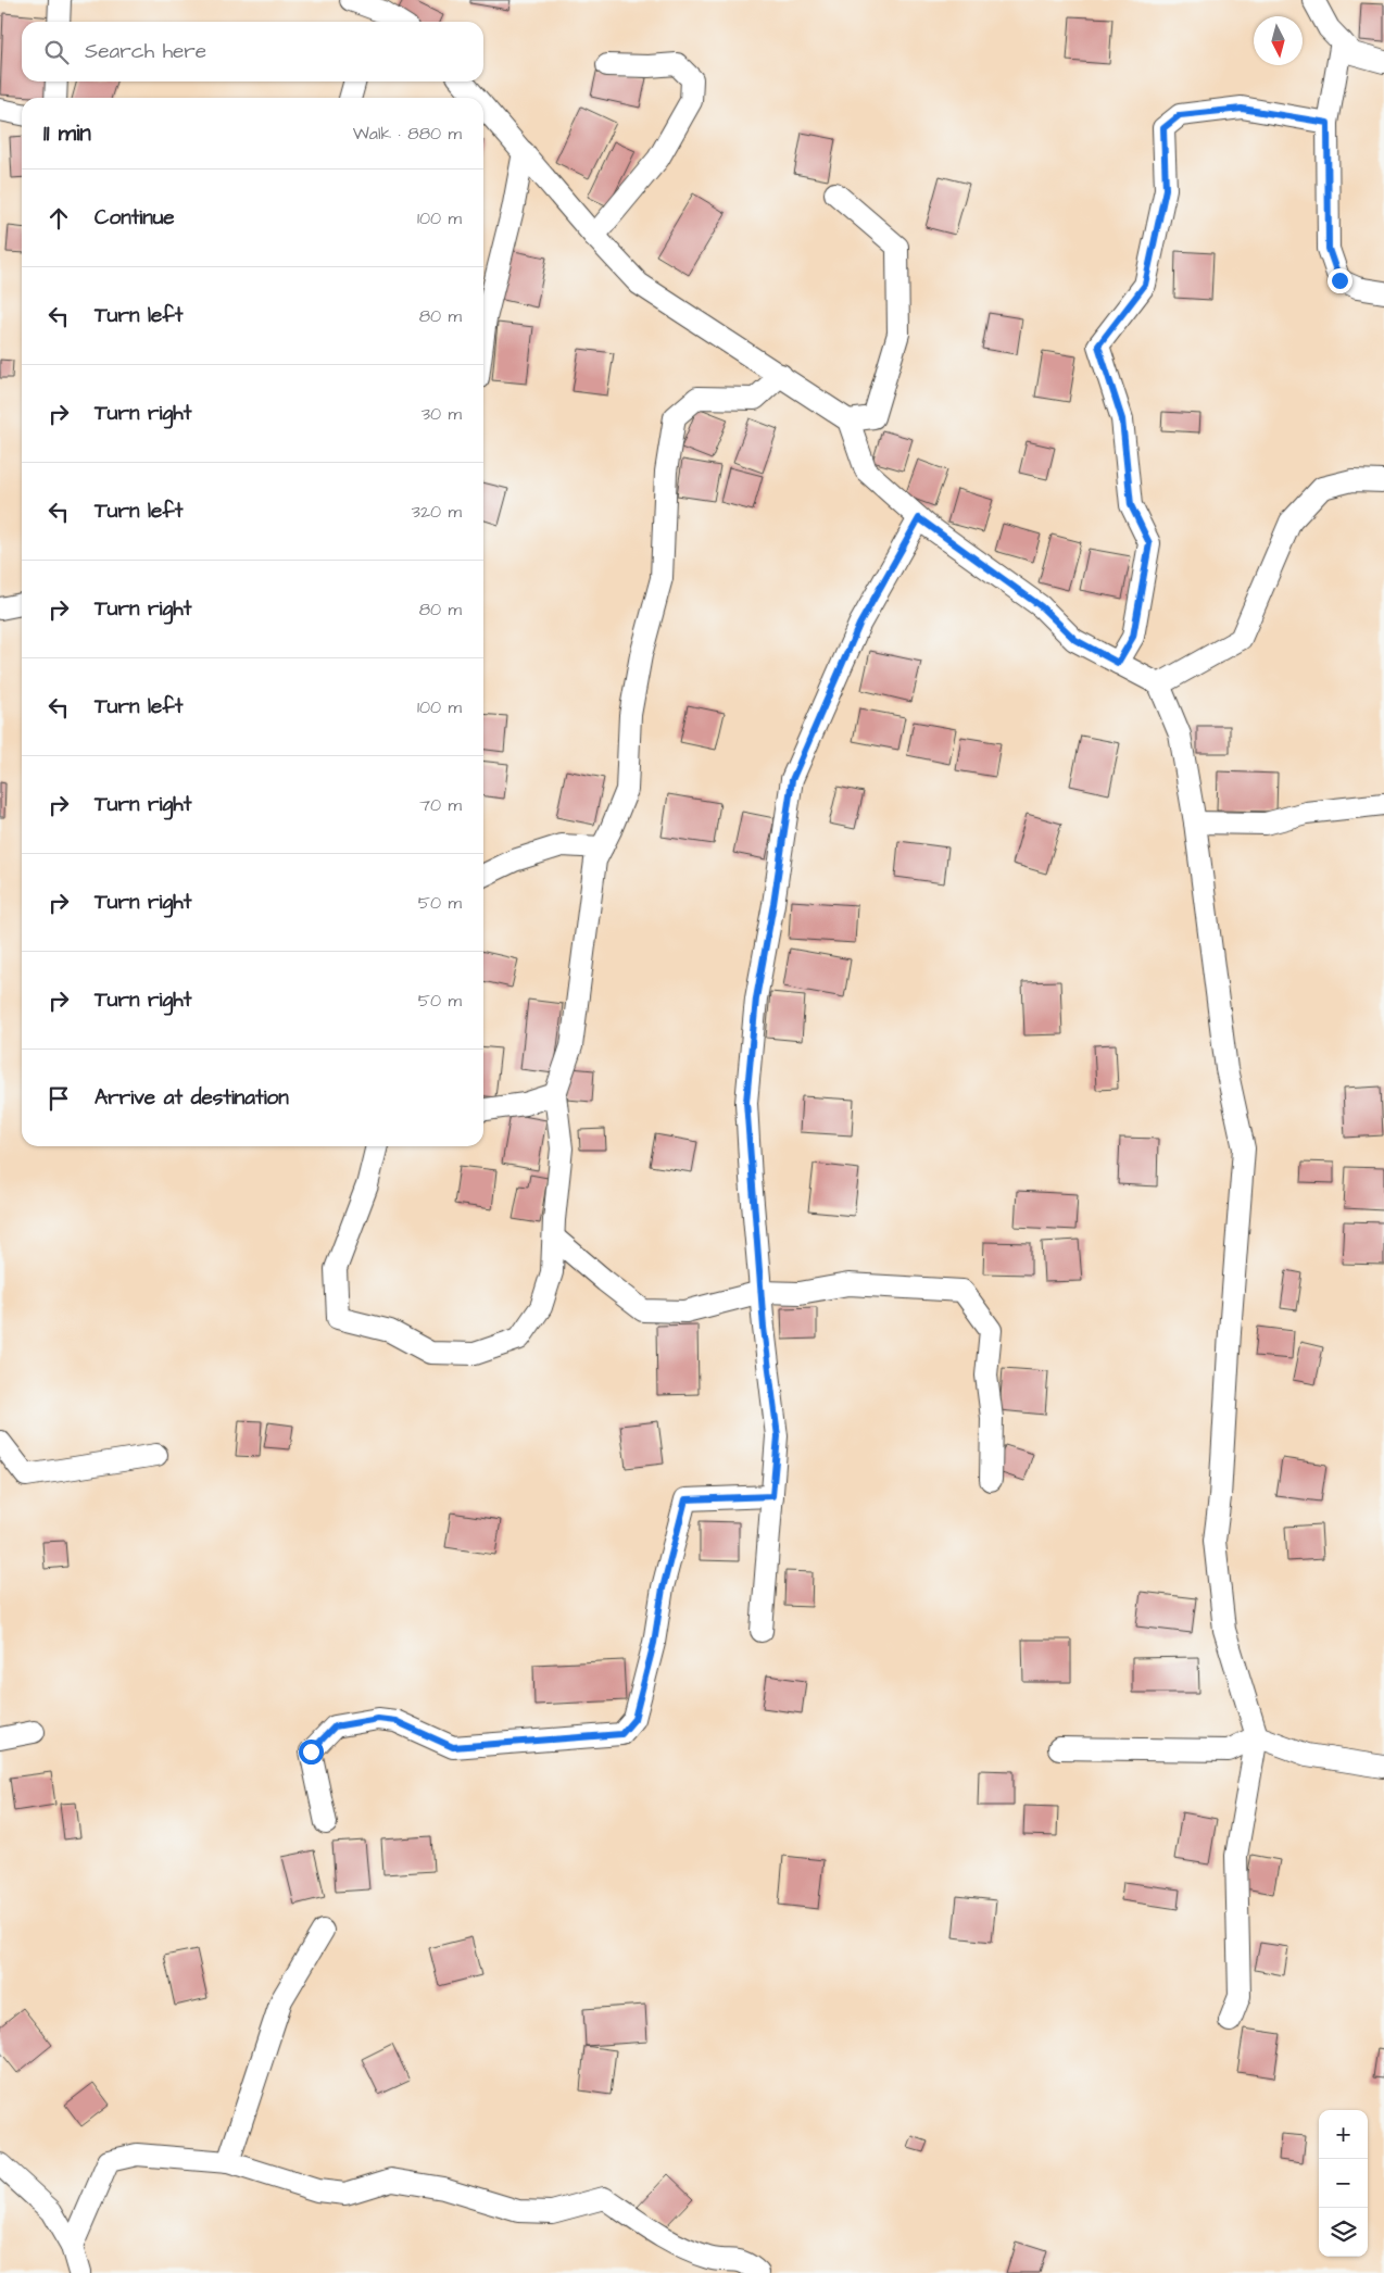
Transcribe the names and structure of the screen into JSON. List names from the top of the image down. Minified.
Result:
{"north":"bottom","page":{"search":"Search here","heading":["11 min","Walk · 880 m"],"list":[["Continue","100 m"],["Turn left","80 m"],["Turn right","30 m"],["Turn left","320 m"],["Turn right","80 m"],["Turn left","100 m"],["Turn right","70 m"],["Turn right","50 m"],["Turn right","50 m"],"Arrive at destination"],"map_buttons":["+","−"]}}
